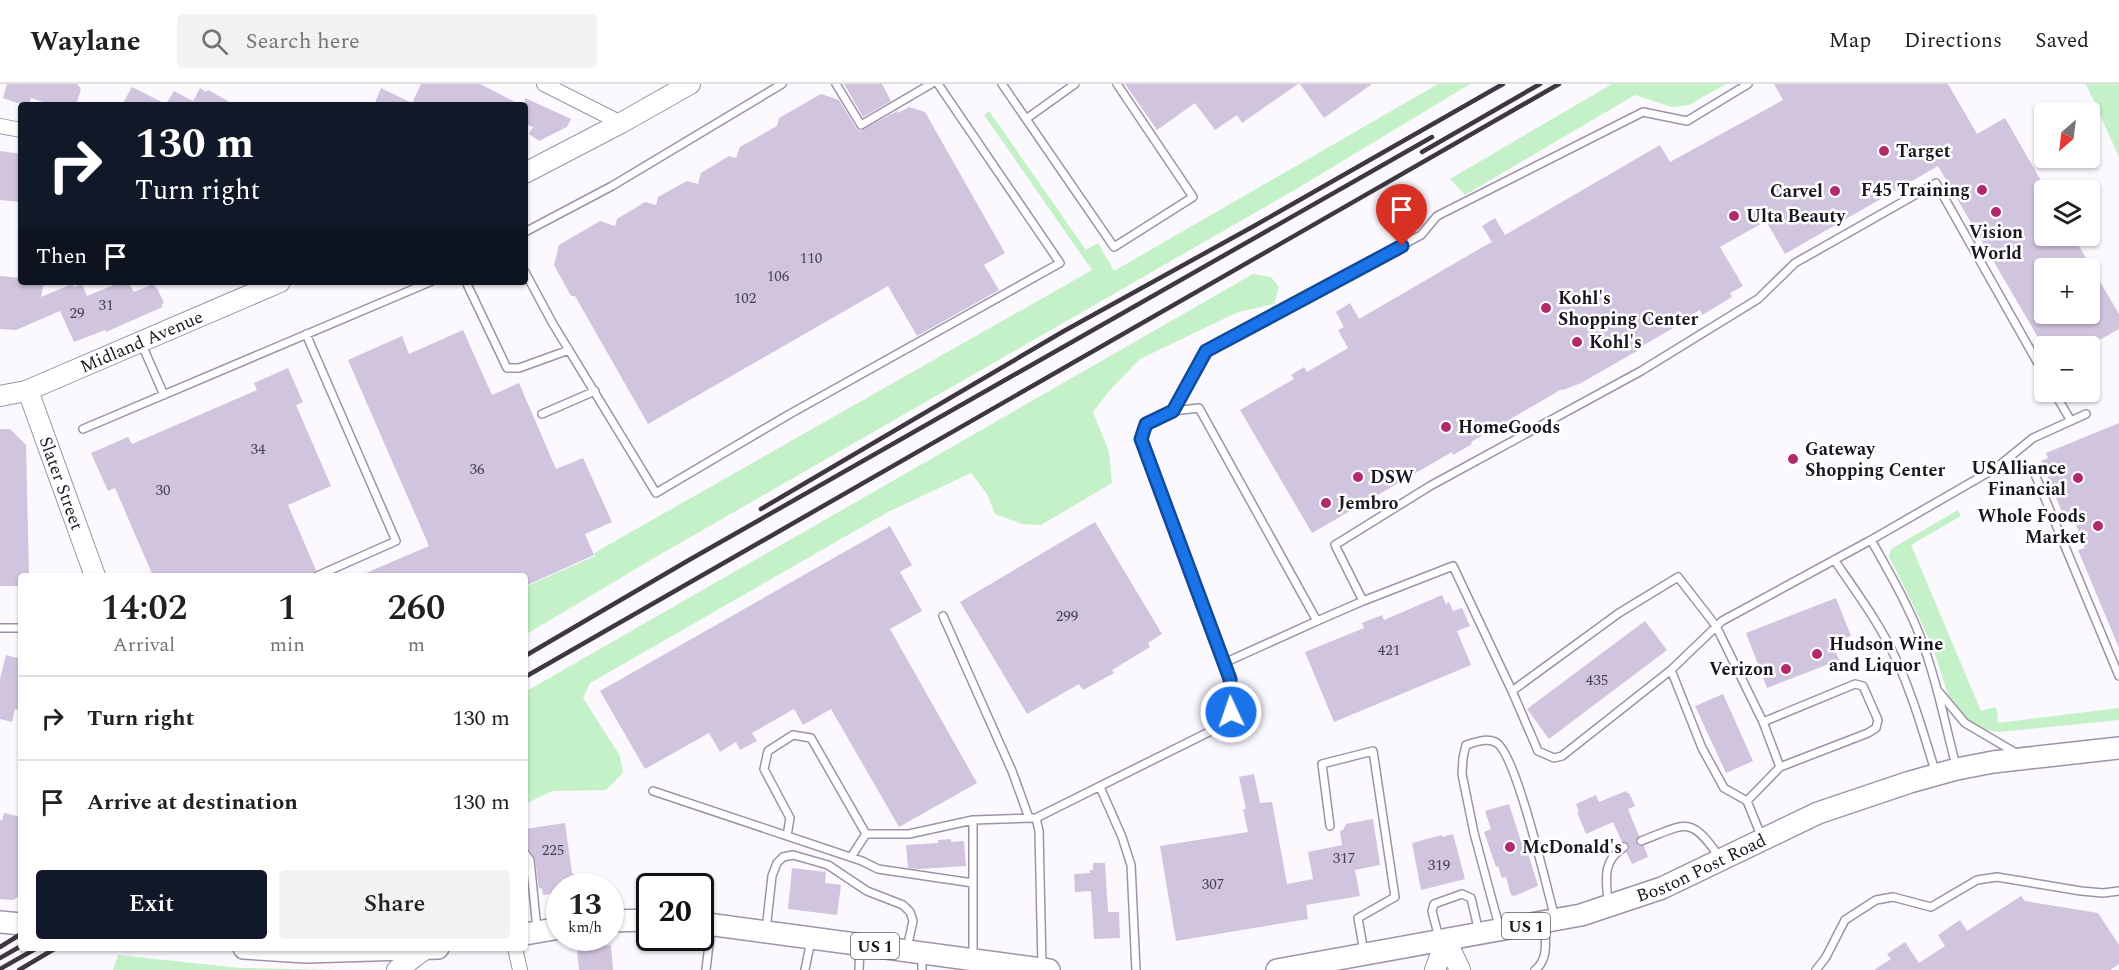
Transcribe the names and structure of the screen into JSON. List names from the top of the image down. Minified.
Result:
{"streets":{"main road":["Boston Post Road","US 1"],"street":["Midland Avenue","Slater Street"]},"crossings":[["Midland Avenue","Slater Street"]],"places":["Target","F45 Training","Carvel","Vision World","Ulta Beauty","Kohl's Shopping Center","Kohl's","HomeGoods","Gateway Shopping Center","DSW","USAlliance Financial","Jembro","Whole Foods Market","Hudson Wine and Liquor","Verizon","McDonald's"],"house_numbers":["110","106","102","31","29","34","36","30","299","421","435","225","317","319","307"],"north":"bottom left","page":{"header":"Waylane","search":"Search here","nav":["Map","Directions","Saved"],"map_buttons":["+","−"],"turn":["130 m","Turn right"],"then":"Then","eta":["14:02","Arrival","1","min","260","m"],"list":[{"name":"Turn right","value":"130 m"},{"name":"Arrive at destination","value":"130 m"}],"buttons":["Exit","Share"],"speed":"13 km/h","limit":"20"}}
